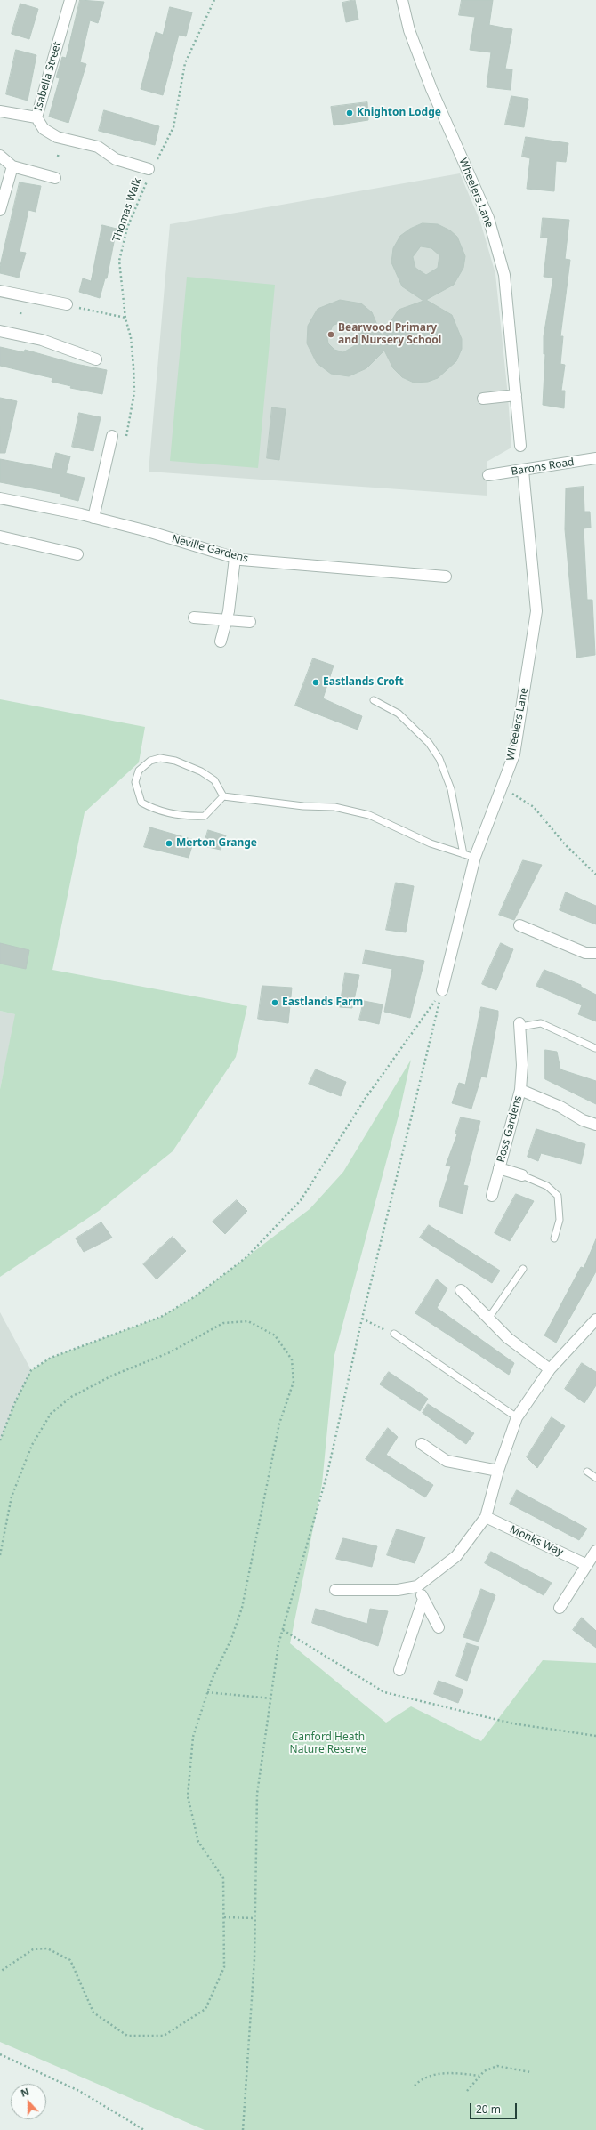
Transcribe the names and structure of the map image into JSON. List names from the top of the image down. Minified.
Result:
{"streets":{"street":["Isabella Street","Wheelers Lane","Barons Road","Neville Gardens","Ross Gardens","Monks Way"],"path":["Thomas Walk"]},"crossings":[["Wheelers Lane","Barons Road"]],"parks":["Canford Heath Nature Reserve"],"places":["Knighton Lodge","Bearwood Primary and Nursery School","Eastlands Croft","Merton Grange","Eastlands Farm"],"scale_bar":"20 m","north":"top"}
